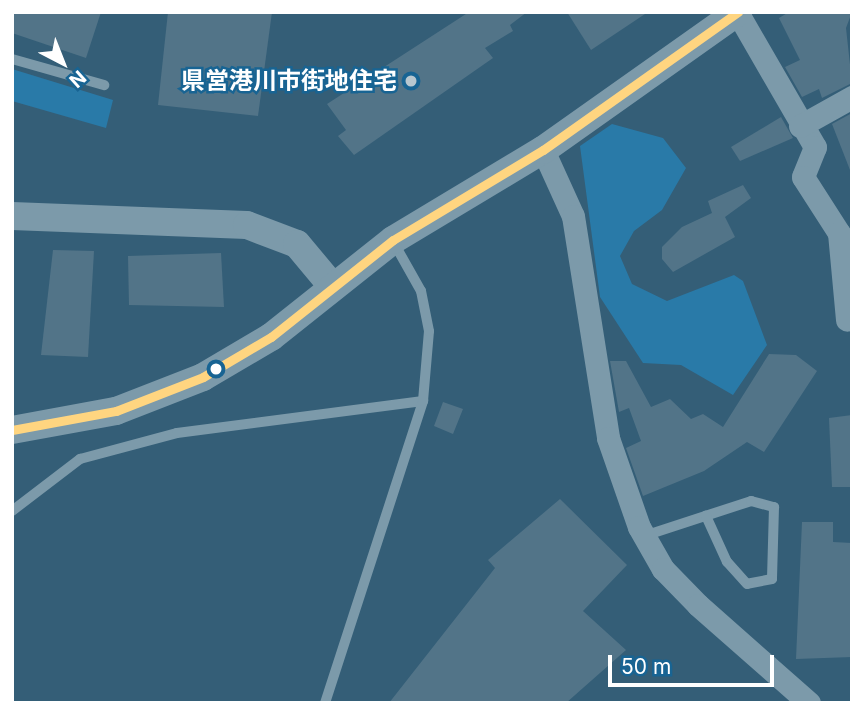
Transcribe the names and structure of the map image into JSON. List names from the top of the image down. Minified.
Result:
{"places":["県営港川市街地住宅"],"scale_bar":"50 m","north":"bottom right"}
